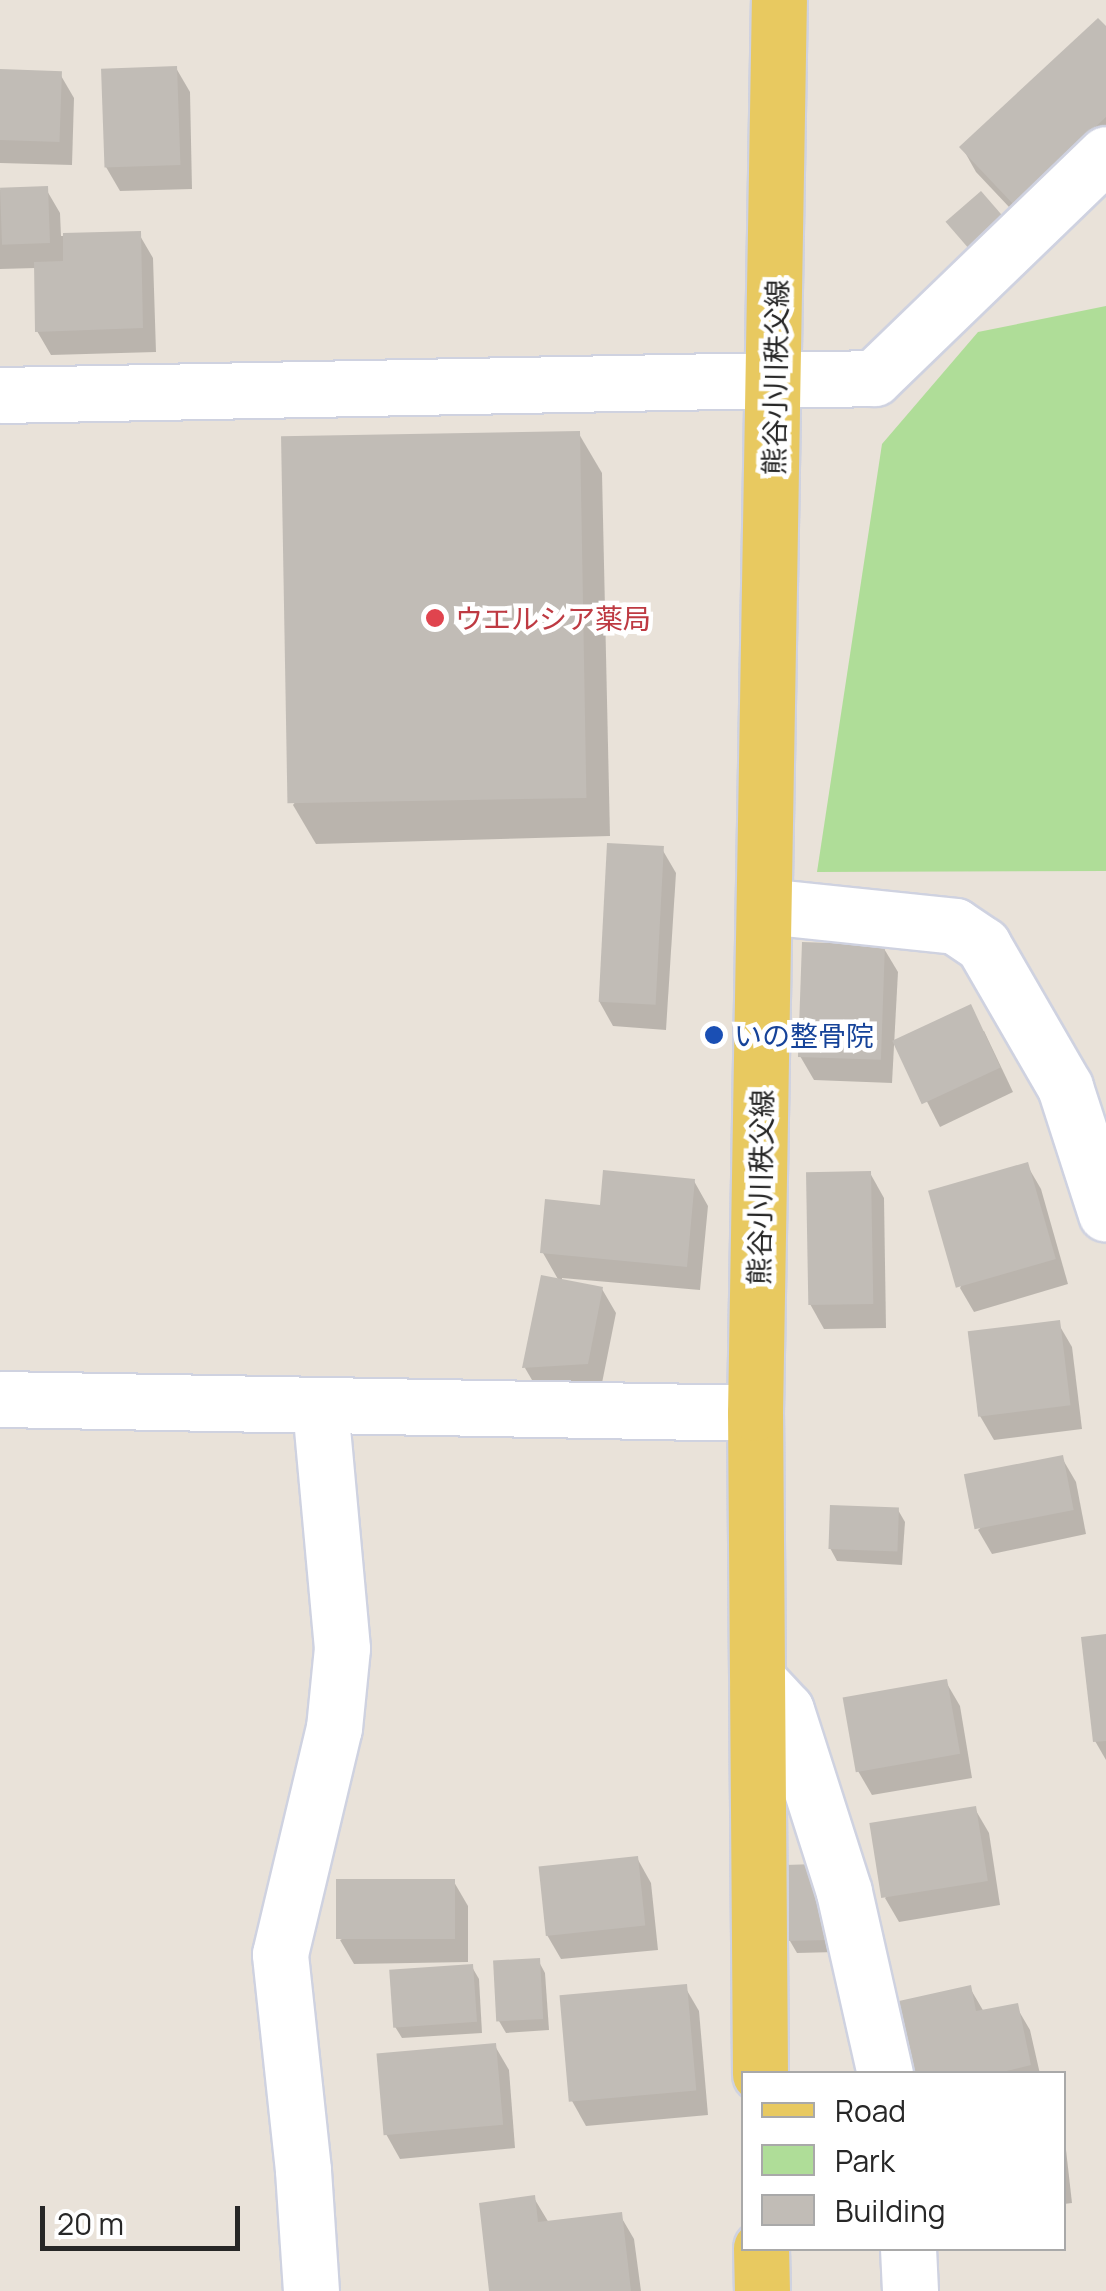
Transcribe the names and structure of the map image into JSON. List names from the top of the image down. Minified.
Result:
{"streets":{"main road":["熊谷小川秩父線"]},"places":["ウエルシア薬局","いの整骨院"],"legend":["Road","Park","Building"],"scale_bar":"20 m"}
